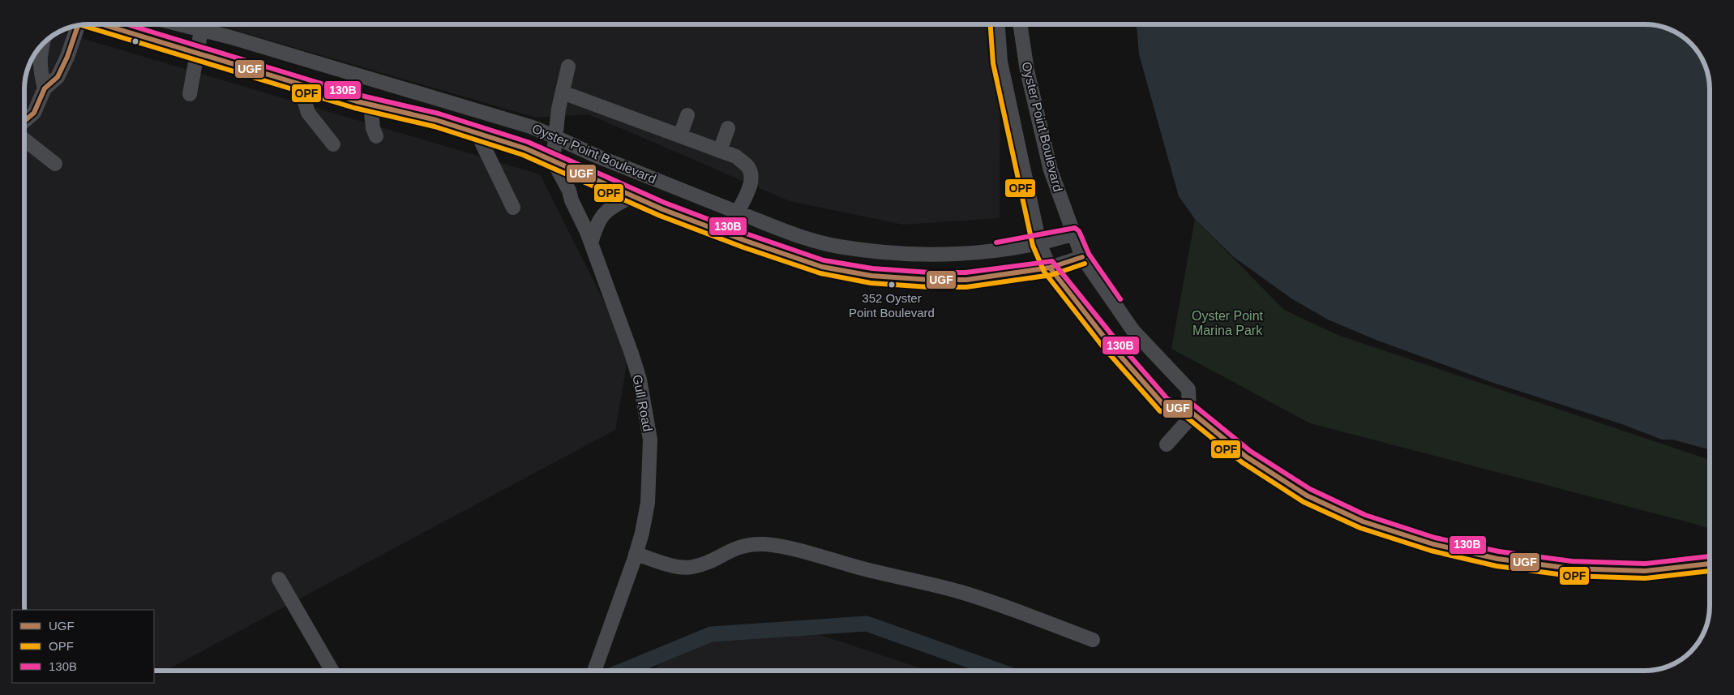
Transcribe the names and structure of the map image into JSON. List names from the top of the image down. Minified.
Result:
{"streets":{"street":["Oyster Point Boulevard","Gull Road"]},"crossings":[["Oyster Point Boulevard","Gull Road"]],"parks":["Oyster Point Marina Park"],"places":["352 Oyster Point Boulevard"],"lines":["transit line UGF","transit line OPF","transit line 130B"],"legend":["UGF","OPF","130B"]}
